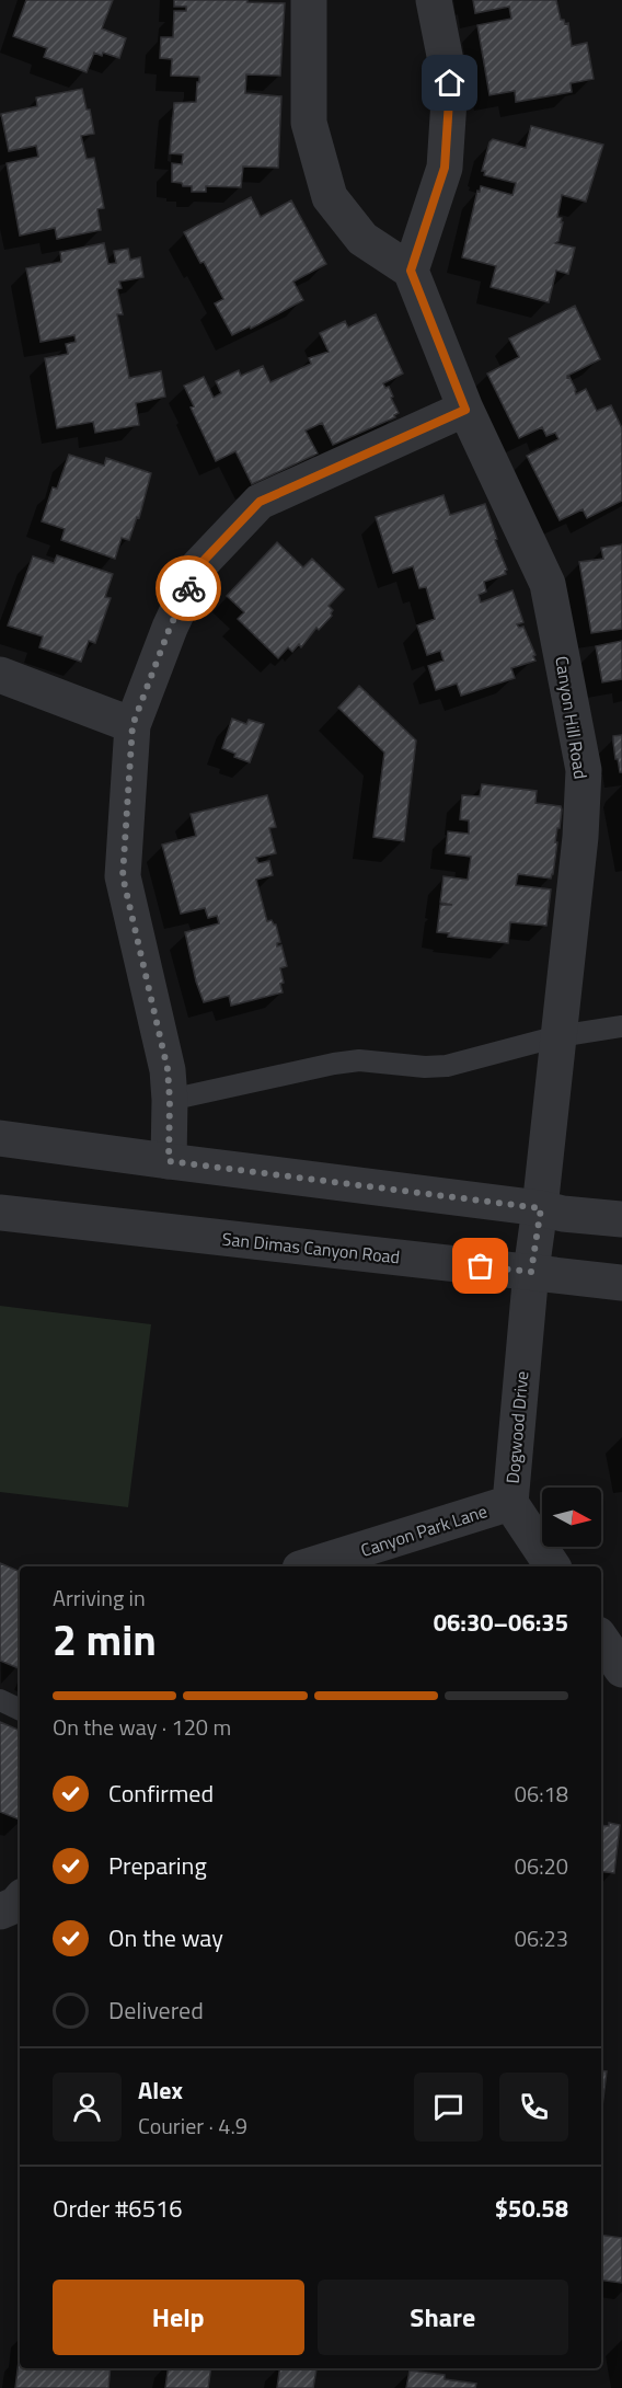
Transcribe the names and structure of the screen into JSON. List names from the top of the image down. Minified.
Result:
{"streets":{"street":["Canyon Hill Road","San Dimas Canyon Road","Dogwood Drive","Canyon Park Lane"]},"crossings":[["Canyon Hill Road","San Dimas Canyon Road"],["Canyon Hill Road","Dogwood Drive"],["San Dimas Canyon Road","Dogwood Drive"],["Dogwood Drive","Canyon Park Lane"]],"north":"right","page":{"heading":["2 min","Arriving in","06:30–06:35"],"panel":["Alex","Courier · 4.9","Order #6516","$50.58"],"bar":"On the way · 120 m","list":[["Confirmed","06:18"],["Preparing","06:20"],["On the way","06:23"],"Delivered"],"buttons":["Help","Share"]}}
